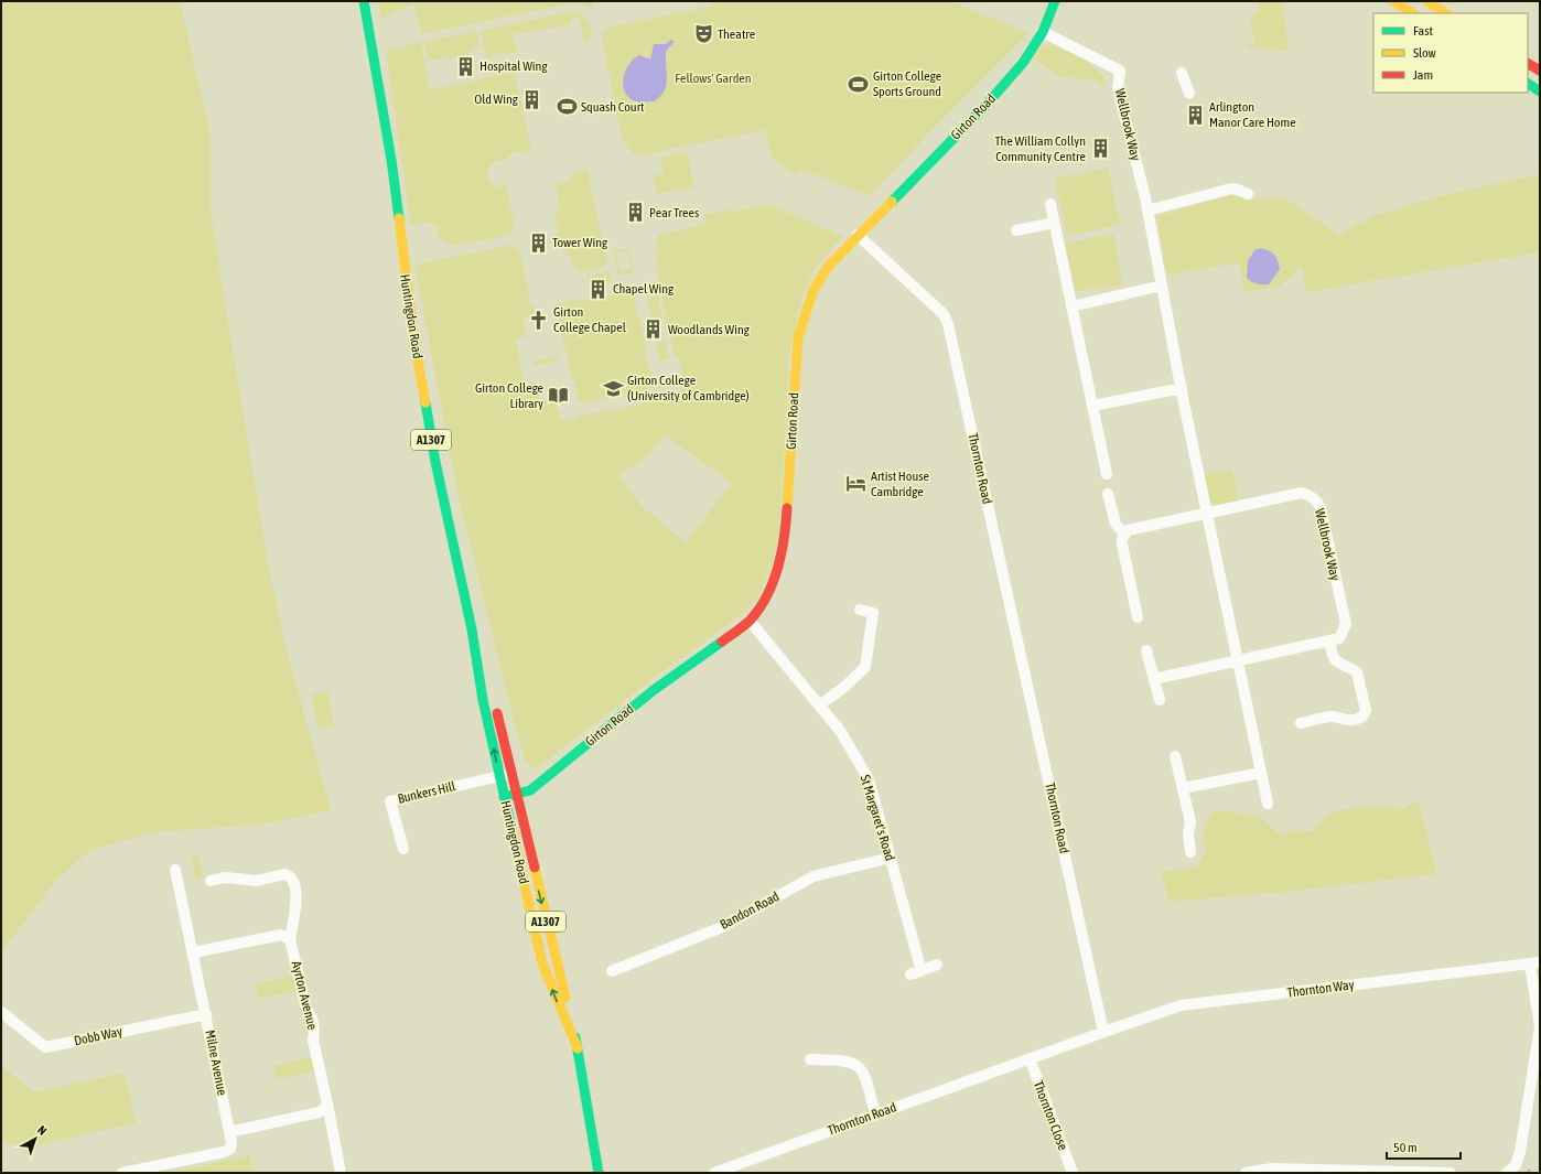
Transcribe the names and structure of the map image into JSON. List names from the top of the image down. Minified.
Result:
{"streets":{"main road":["Girton Road","Huntingdon Road","A1307"],"street":["Wellbrook Way","Thornton Road","Bunkers Hill","St Margaret's Road","Bandon Road","Thornton Way","Ayrton Avenue","Dobb Way","Milne Avenue","Thornton Close"]},"crossings":[["Girton Road","Wellbrook Way"],["Girton Road","Huntingdon Road"],["Girton Road","Thornton Road"],["Girton Road","St Margaret's Road"],["Huntingdon Road","Bunkers Hill"],["Thornton Road","Thornton Way"],["Thornton Road","Thornton Close"],["St Margaret's Road","Bandon Road"],["Dobb Way","Milne Avenue"]],"parks":["Fellows' Garden"],"places":{"theatre":["Theatre"],"building":["Hospital Wing","Old Wing","Arlington Manor Care Home","The William Collyn Community Centre","Pear Trees","Tower Wing","Chapel Wing","Woodlands Wing"],"sports":["Girton College Sports Ground","Squash Court"],"church":["Girton College Chapel"],"school or university":["Girton College (University of Cambridge)"],"library":["Girton College Library"],"hotel":["Artist House Cambridge"]},"legend":["Fast","Slow","Jam"],"scale_bar":"50 m","north":"top right"}
